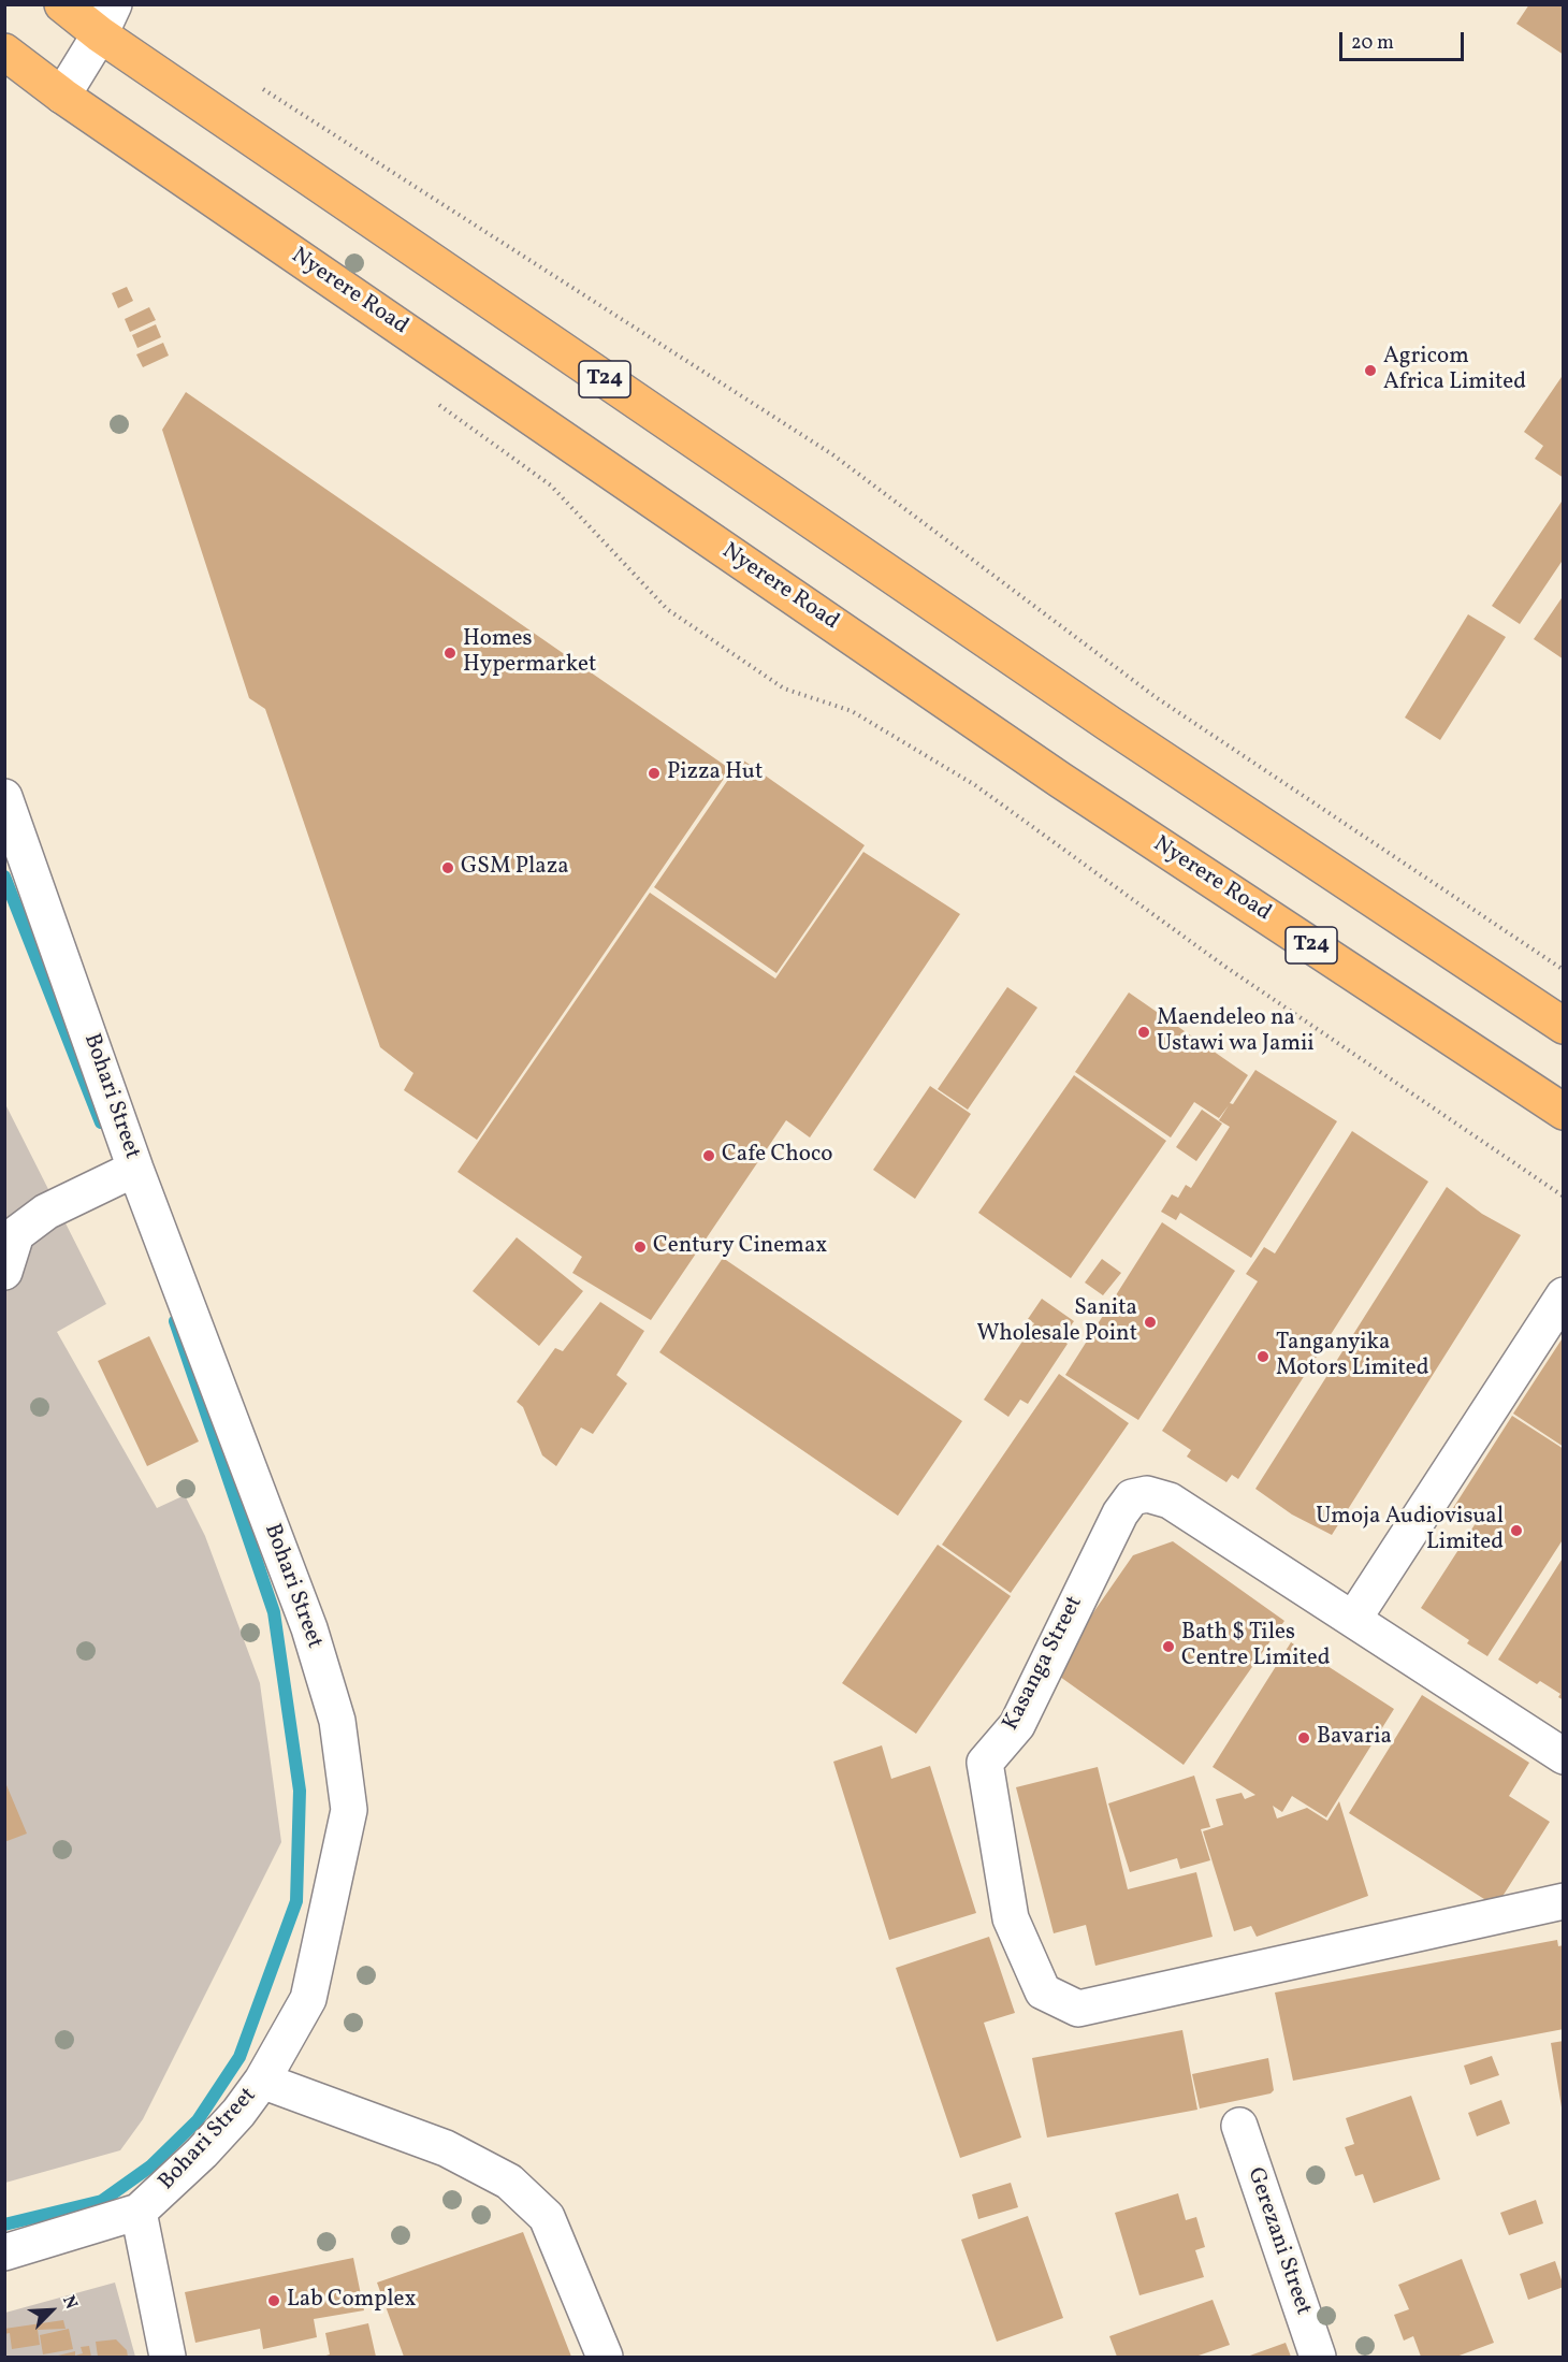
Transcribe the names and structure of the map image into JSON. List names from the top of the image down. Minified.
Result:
{"streets":{"highway":["Nyerere Road","T24"],"street":["Bohari Street","Kasanga Street","Gerezani Street"]},"places":["Agricom Africa Limited","Homes Hypermarket","Pizza Hut","GSM Plaza","Maendeleo na Ustawi wa Jamii","Cafe Choco","Century Cinemax","Sanita Wholesale Point","Tanganyika Motors Limited","Umoja Audiovisual Limited","Bath $ Tiles Centre Limited","Bavaria","Lab Complex"],"scale_bar":"20 m","north":"top right"}
